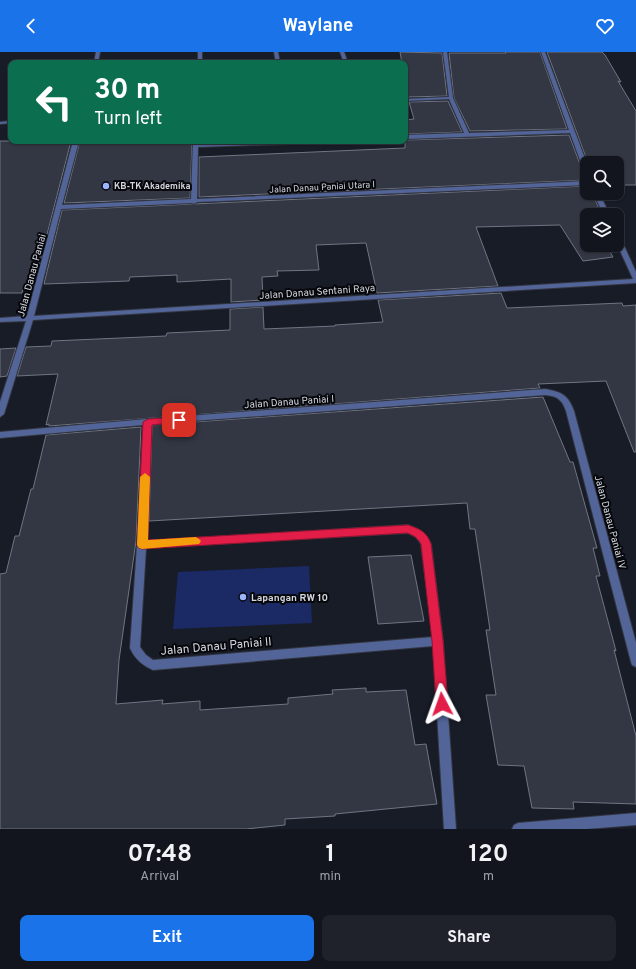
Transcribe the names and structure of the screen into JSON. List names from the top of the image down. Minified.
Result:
{"streets":{"street":["Jalan Danau Paniai Utara I","Jalan Danau Paniai","Jalan Danau Sentani Raya","Jalan Danau Paniai I","Jalan Danau Paniai IV","Jalan Danau Paniai II"]},"crossings":[["Jalan Danau Paniai Utara I","Jalan Danau Paniai"],["Jalan Danau Paniai","Jalan Danau Sentani Raya"],["Jalan Danau Paniai I","Jalan Danau Paniai IV"],["Jalan Danau Paniai I","Jalan Danau Paniai II"]],"places":["KB-TK Akademika","Lapangan RW 10"],"page":{"header":"Waylane","turn":["30 m","Turn left"],"eta":["07:48","Arrival","1","min","120","m"],"buttons":["Exit","Share"]}}
